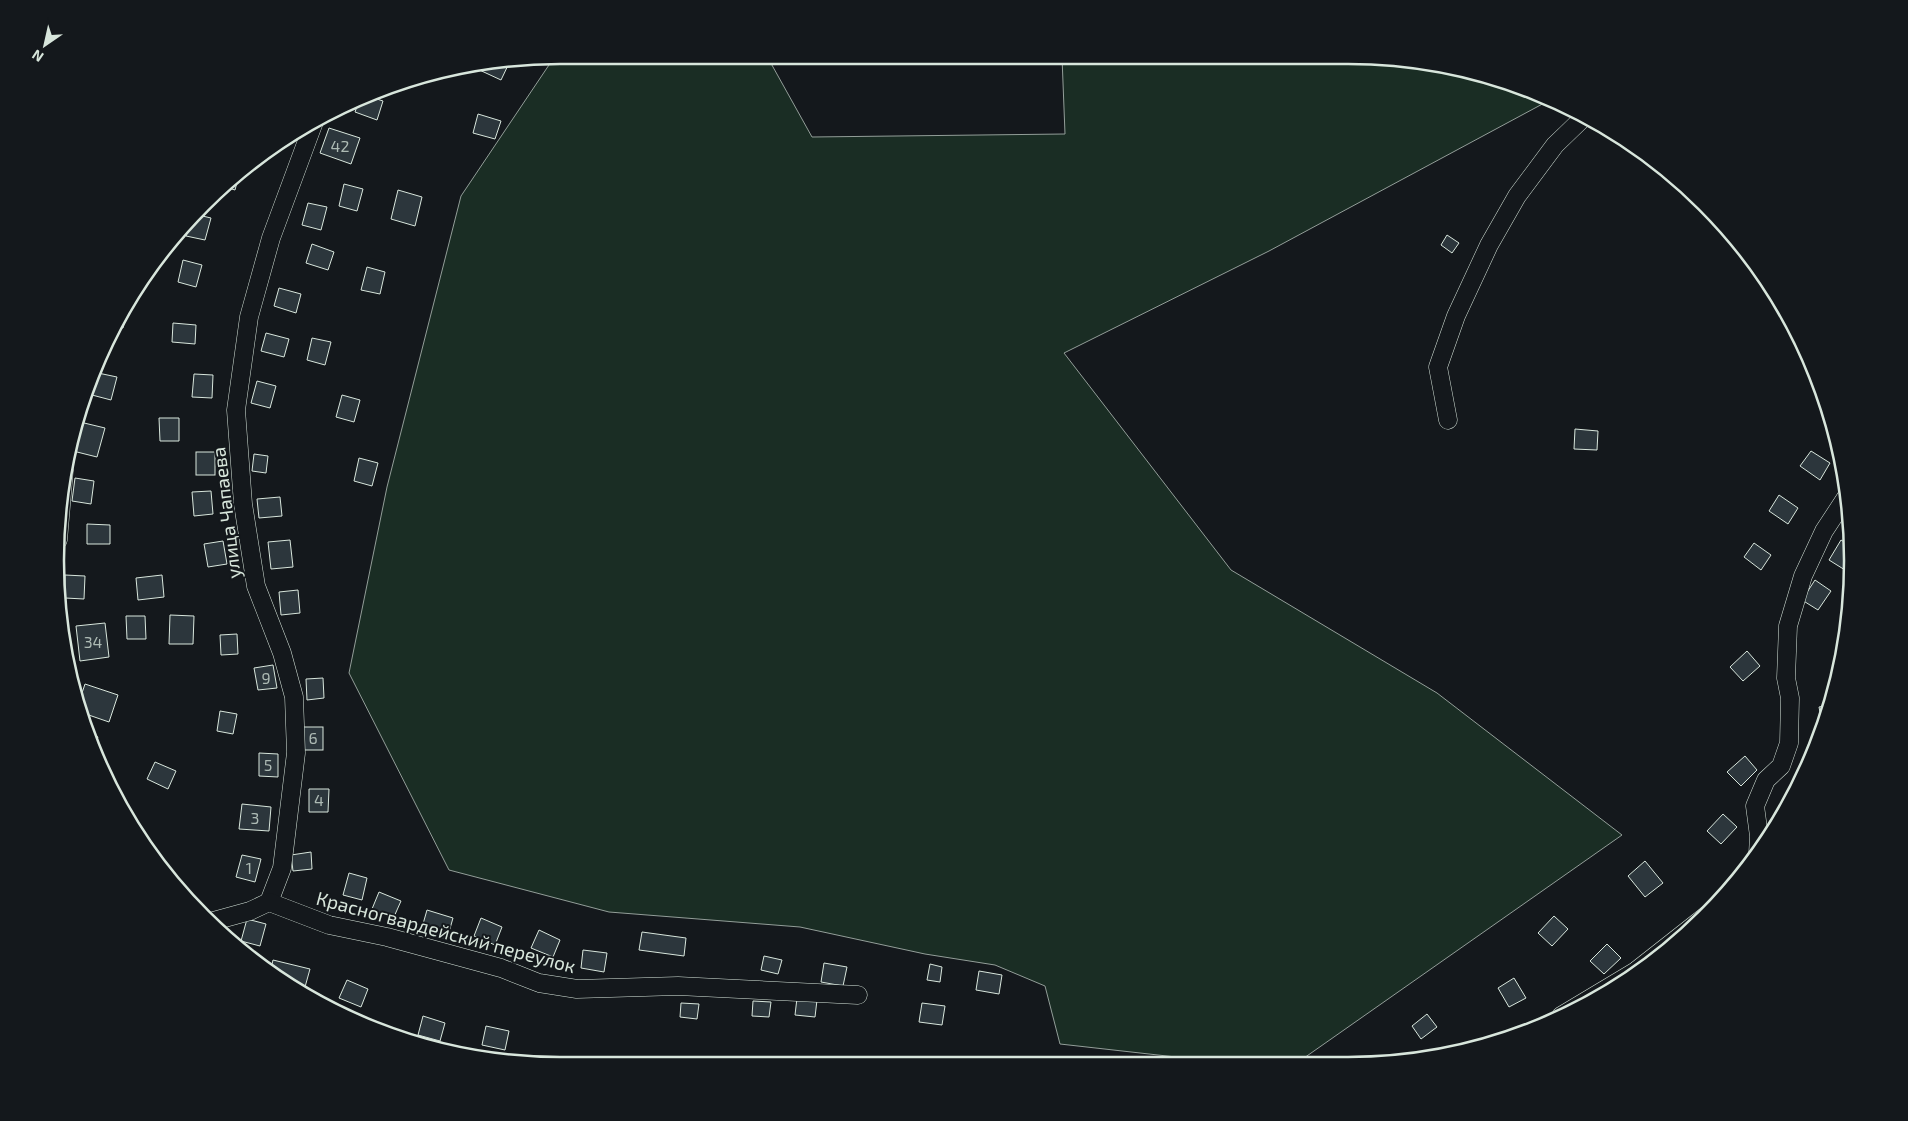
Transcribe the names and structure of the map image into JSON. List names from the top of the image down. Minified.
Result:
{"streets":{"street":["улица Чапаева","Красногвардейский переулок"]},"crossings":[["улица Чапаева","Красногвардейский переулок"]],"house_numbers":["42","34","9","6","5","4","3","1"],"north":"bottom left"}
